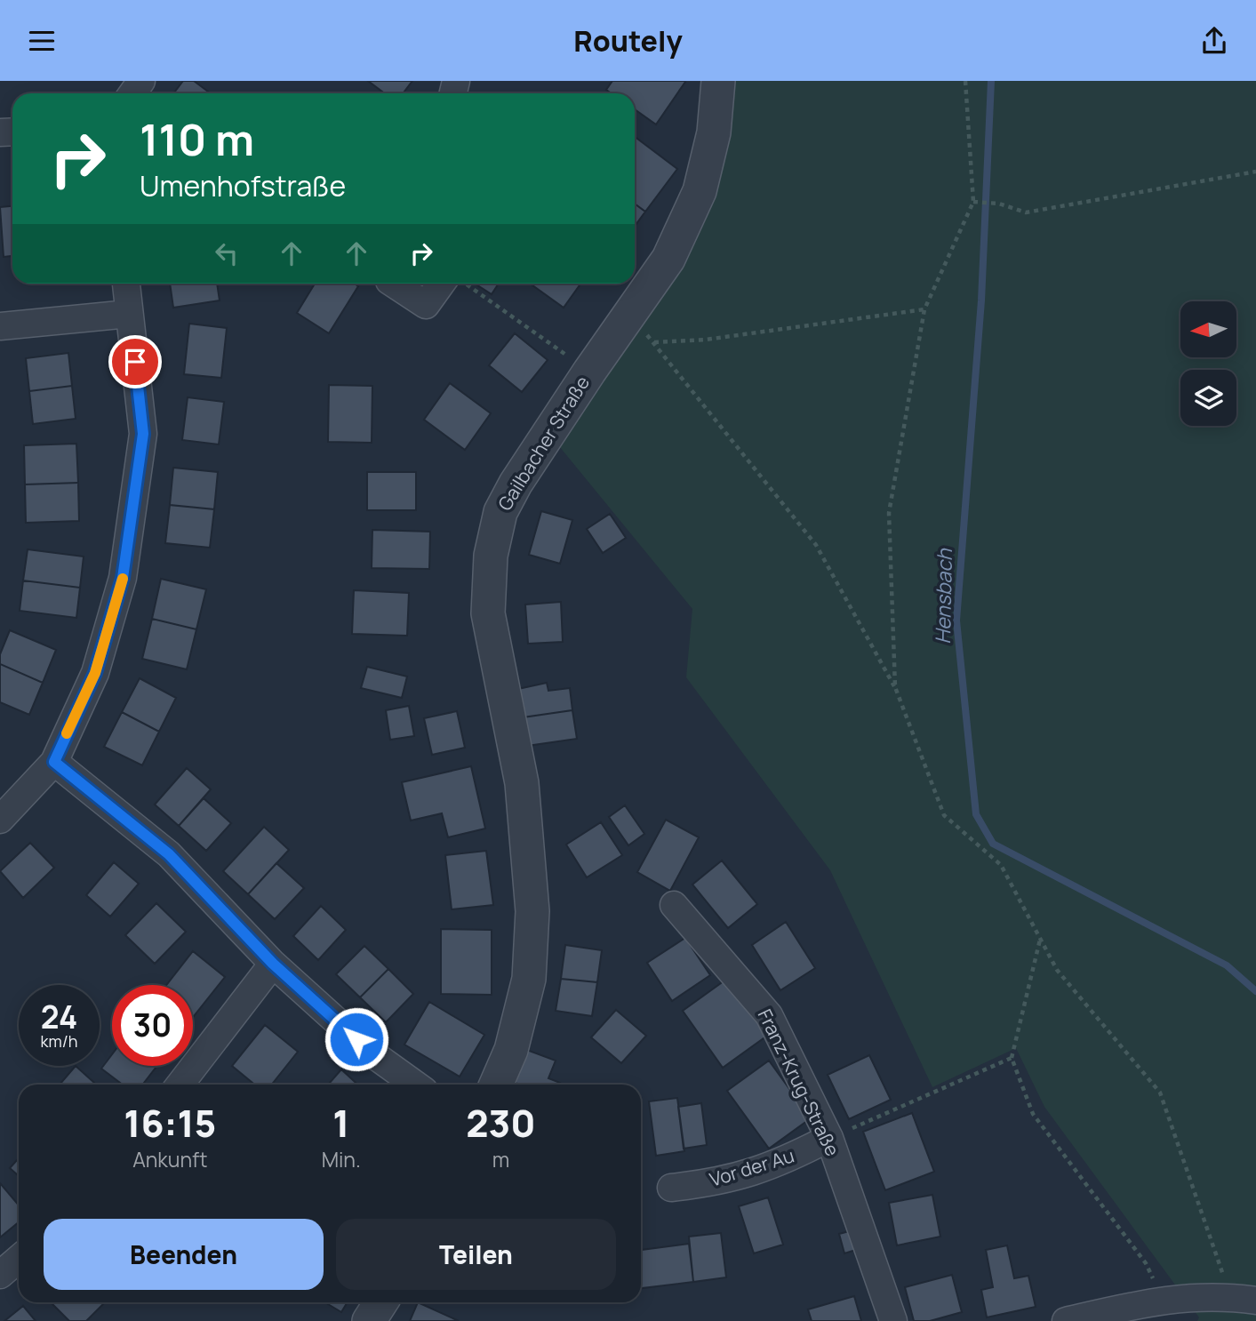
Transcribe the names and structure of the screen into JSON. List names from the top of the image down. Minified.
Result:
{"streets":{"street":["Gailbacher Straße","Franz-Krug-Straße","Vor der Au"]},"crossings":[["Franz-Krug-Straße","Vor der Au"]],"water":["Hensbach"],"north":"left","page":{"header":"Routely","turn":["110 m","Umenhofstraße"],"speed":"24 km/h","limit":"30","eta":["16:15","Ankunft","1","Min.","230","m"],"buttons":["Beenden","Teilen"]}}
